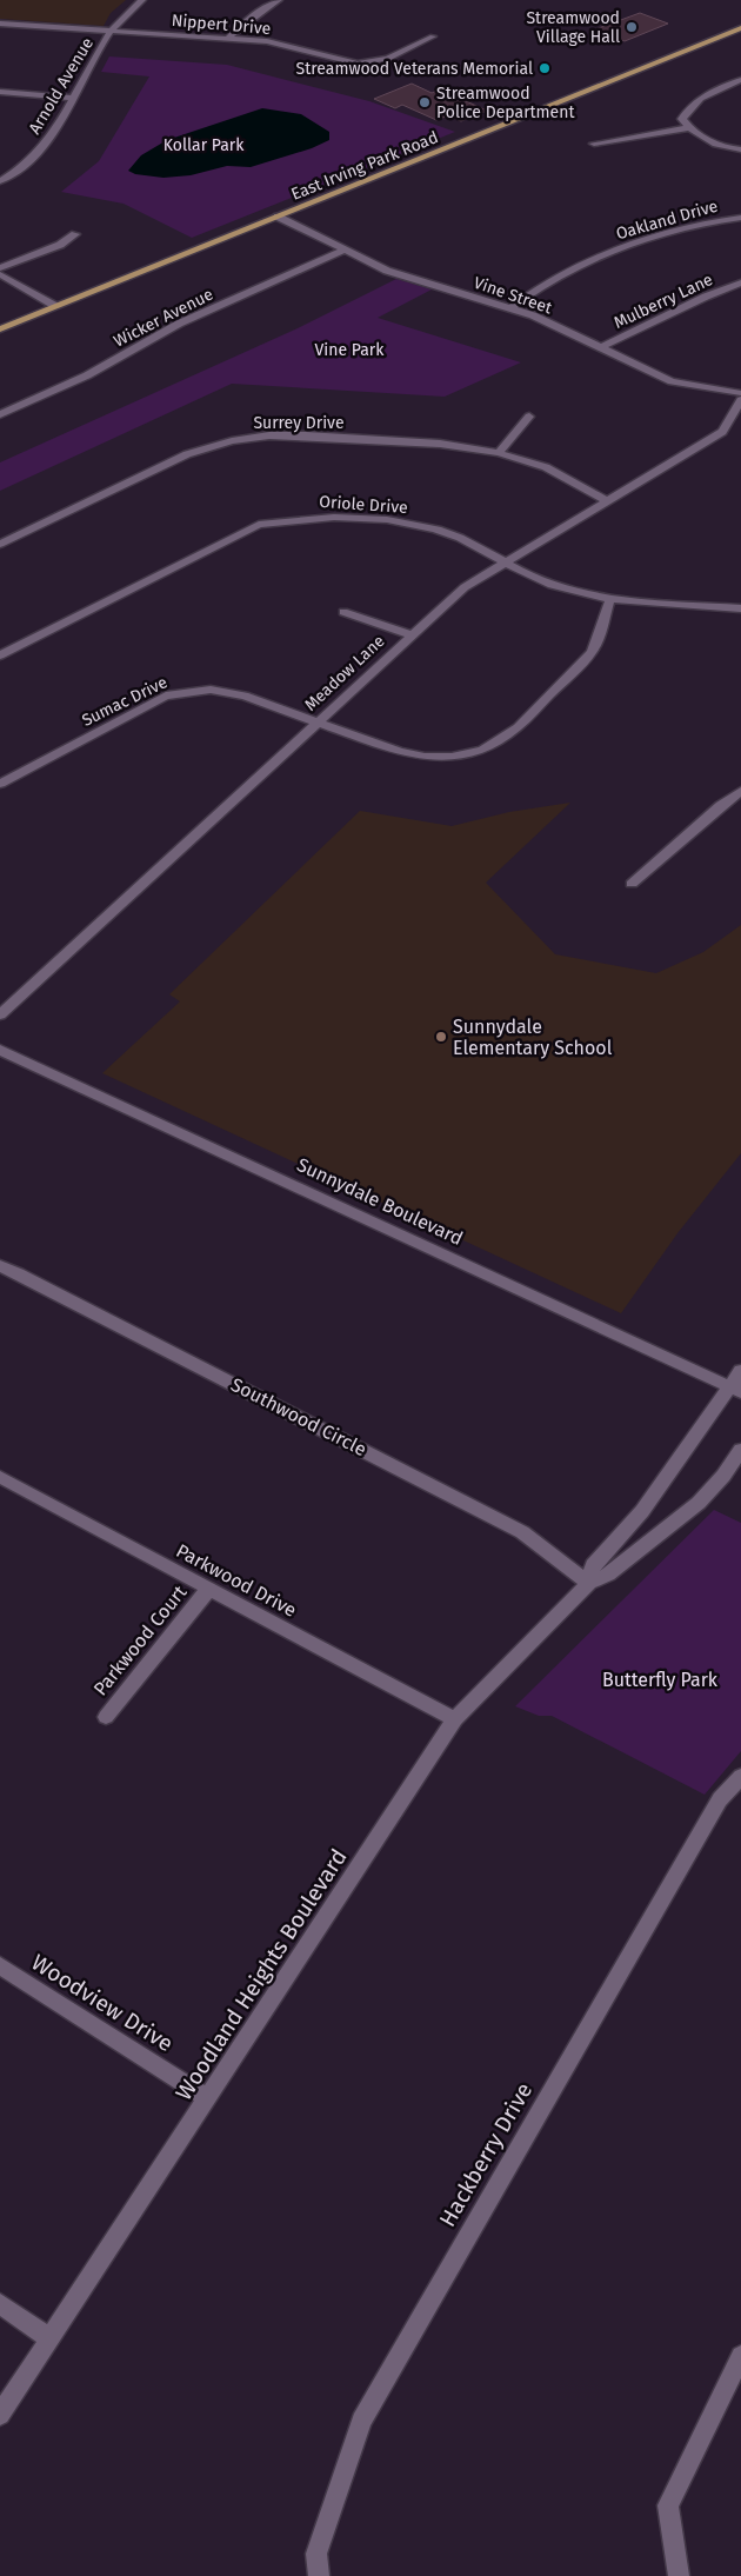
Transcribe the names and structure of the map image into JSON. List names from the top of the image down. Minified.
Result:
{"streets":{"main road":["East Irving Park Road"],"street":["Nippert Drive","Arnold Avenue","Oakland Drive","Vine Street","Mulberry Lane","Wicker Avenue","Surrey Drive","Oriole Drive","Meadow Lane","Sumac Drive","Sunnydale Boulevard","Southwood Circle","Parkwood Drive","Parkwood Court","Woodland Heights Boulevard","Woodview Drive","Hackberry Drive"]},"crossings":[["Nippert Drive","Arnold Avenue"],["East Irving Park Road","Vine Street"],["Oakland Drive","Vine Street"],["Vine Street","Mulberry Lane"],["Vine Street","Wicker Avenue"],["Surrey Drive","Meadow Lane"],["Oriole Drive","Meadow Lane"],["Oriole Drive","Sumac Drive"],["Meadow Lane","Sumac Drive"],["Sunnydale Boulevard","Woodland Heights Boulevard"],["Southwood Circle","Woodland Heights Boulevard"],["Parkwood Drive","Parkwood Court"],["Parkwood Drive","Woodland Heights Boulevard"],["Woodland Heights Boulevard","Woodview Drive"]],"parks":["Kollar Park","Vine Park","Butterfly Park"],"places":["Streamwood Village Hall","Streamwood Veterans Memorial","Streamwood Police Department","Sunnydale Elementary School"]}
